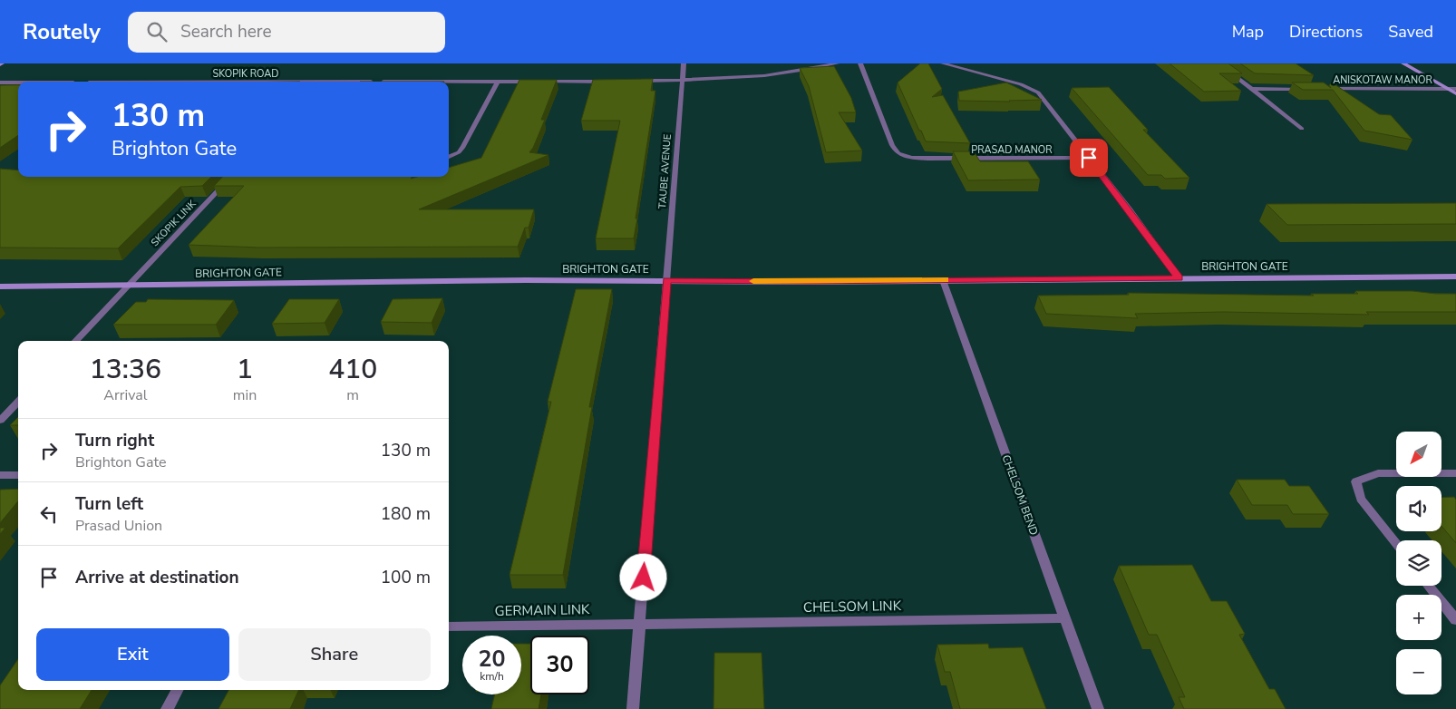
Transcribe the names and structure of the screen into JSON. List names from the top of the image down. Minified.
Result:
{"streets":{"street":["SKOPIK ROAD","ANISKOTAW MANOR","PRASAD MANOR","TAUBE AVENUE","SKOPIK LINK","BRIGHTON GATE","CHELSOM BEND","CHELSOM LINK","GERMAIN LINK"]},"crossings":[["TAUBE AVENUE","BRIGHTON GATE"],["TAUBE AVENUE","CHELSOM LINK"],["TAUBE AVENUE","GERMAIN LINK"],["SKOPIK LINK","BRIGHTON GATE"],["BRIGHTON GATE","CHELSOM BEND"],["CHELSOM BEND","CHELSOM LINK"],["CHELSOM LINK","GERMAIN LINK"]],"north":"bottom left","page":{"header":"Routely","search":"Search here","nav":["Map","Directions","Saved"],"turn":["130 m","Brighton Gate"],"eta":["13:36","Arrival","1","min","410","m"],"list":[{"name":"Turn right","note":"Brighton Gate","value":"130 m"},{"name":"Turn left","note":"Prasad Union","value":"180 m"},{"name":"Arrive at destination","value":"100 m"}],"map_buttons":["+","−"],"buttons":["Exit","Share"],"speed":"20 km/h","limit":"30"}}
